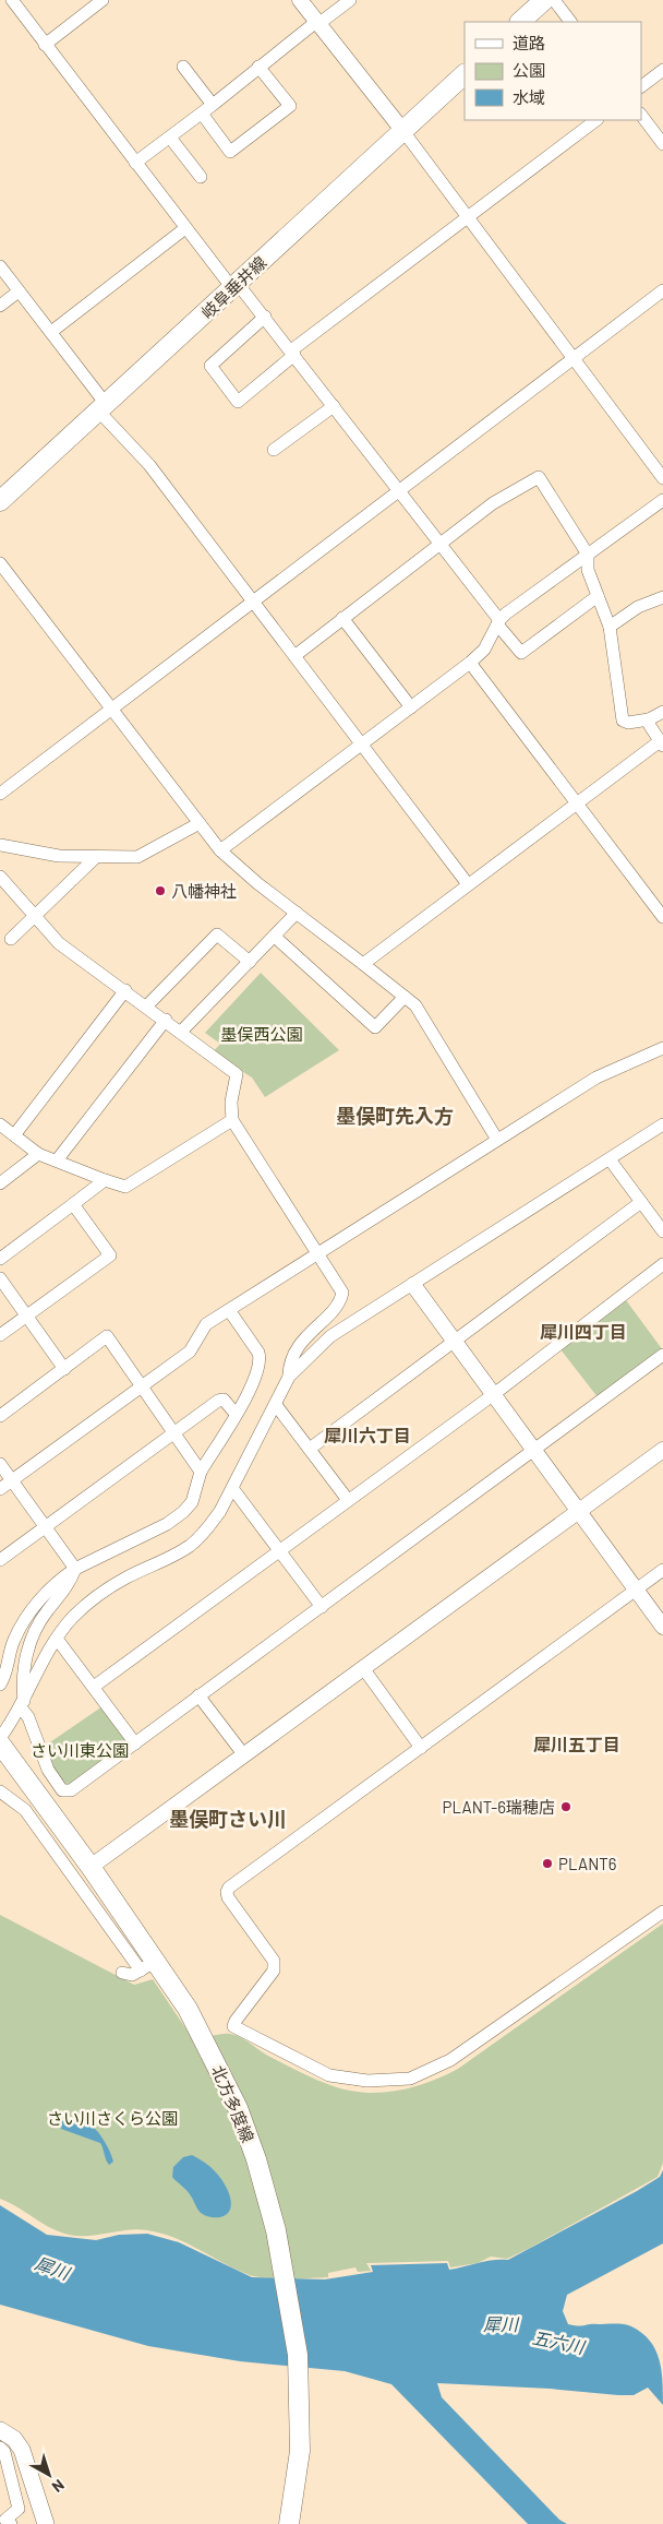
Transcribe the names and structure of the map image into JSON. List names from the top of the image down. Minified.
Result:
{"streets":{"main road":["岐阜垂井線","北方多度線"]},"districts":["墨俣町先入方","犀川四丁目","犀川六丁目","犀川五丁目","墨俣町さい川"],"water":["犀川","五六川"],"parks":["墨俣西公園","さい川東公園","さい川さくら公園"],"places":["八幡神社","PLANT-6瑞穂店","PLANT6"],"legend":["道路","公園","水域"],"north":"bottom right"}
